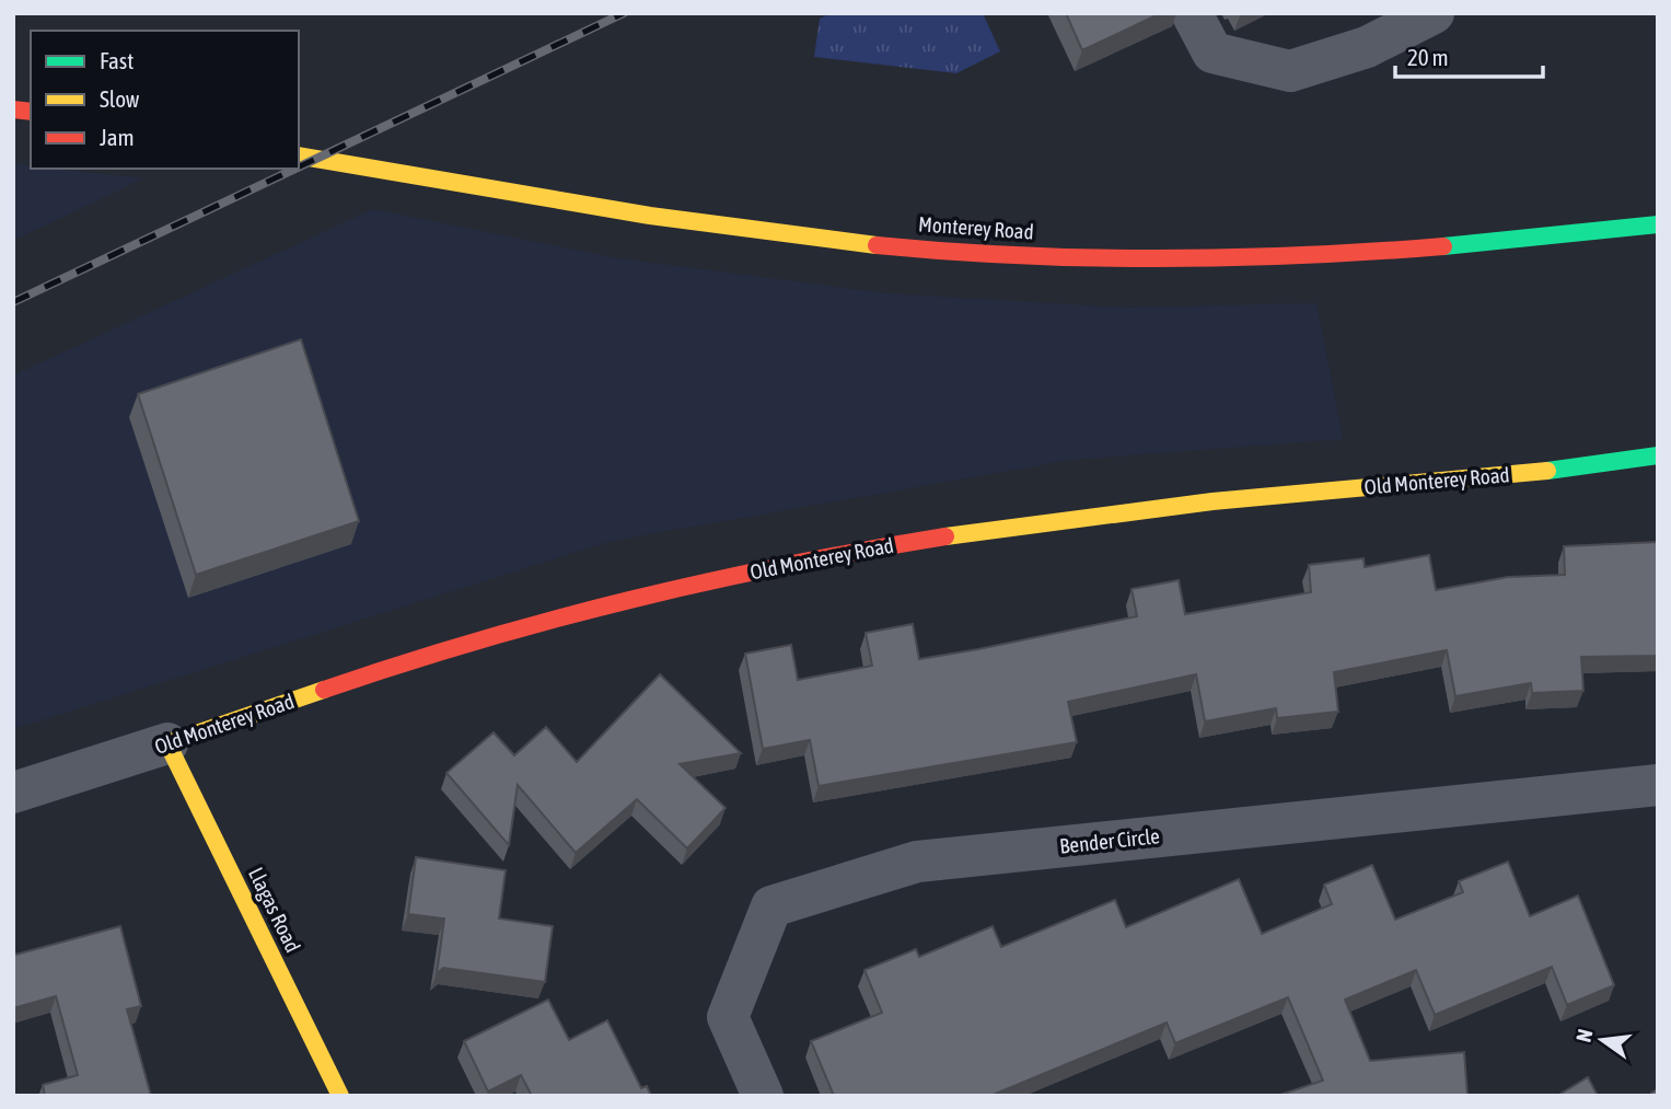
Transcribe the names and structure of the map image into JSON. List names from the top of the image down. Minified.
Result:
{"streets":{"street":["Monterey Road","Old Monterey Road","Bender Circle","Llagas Road"]},"crossings":[["Old Monterey Road","Llagas Road"]],"legend":["Fast","Slow","Jam"],"scale_bar":"20 m","north":"left"}
